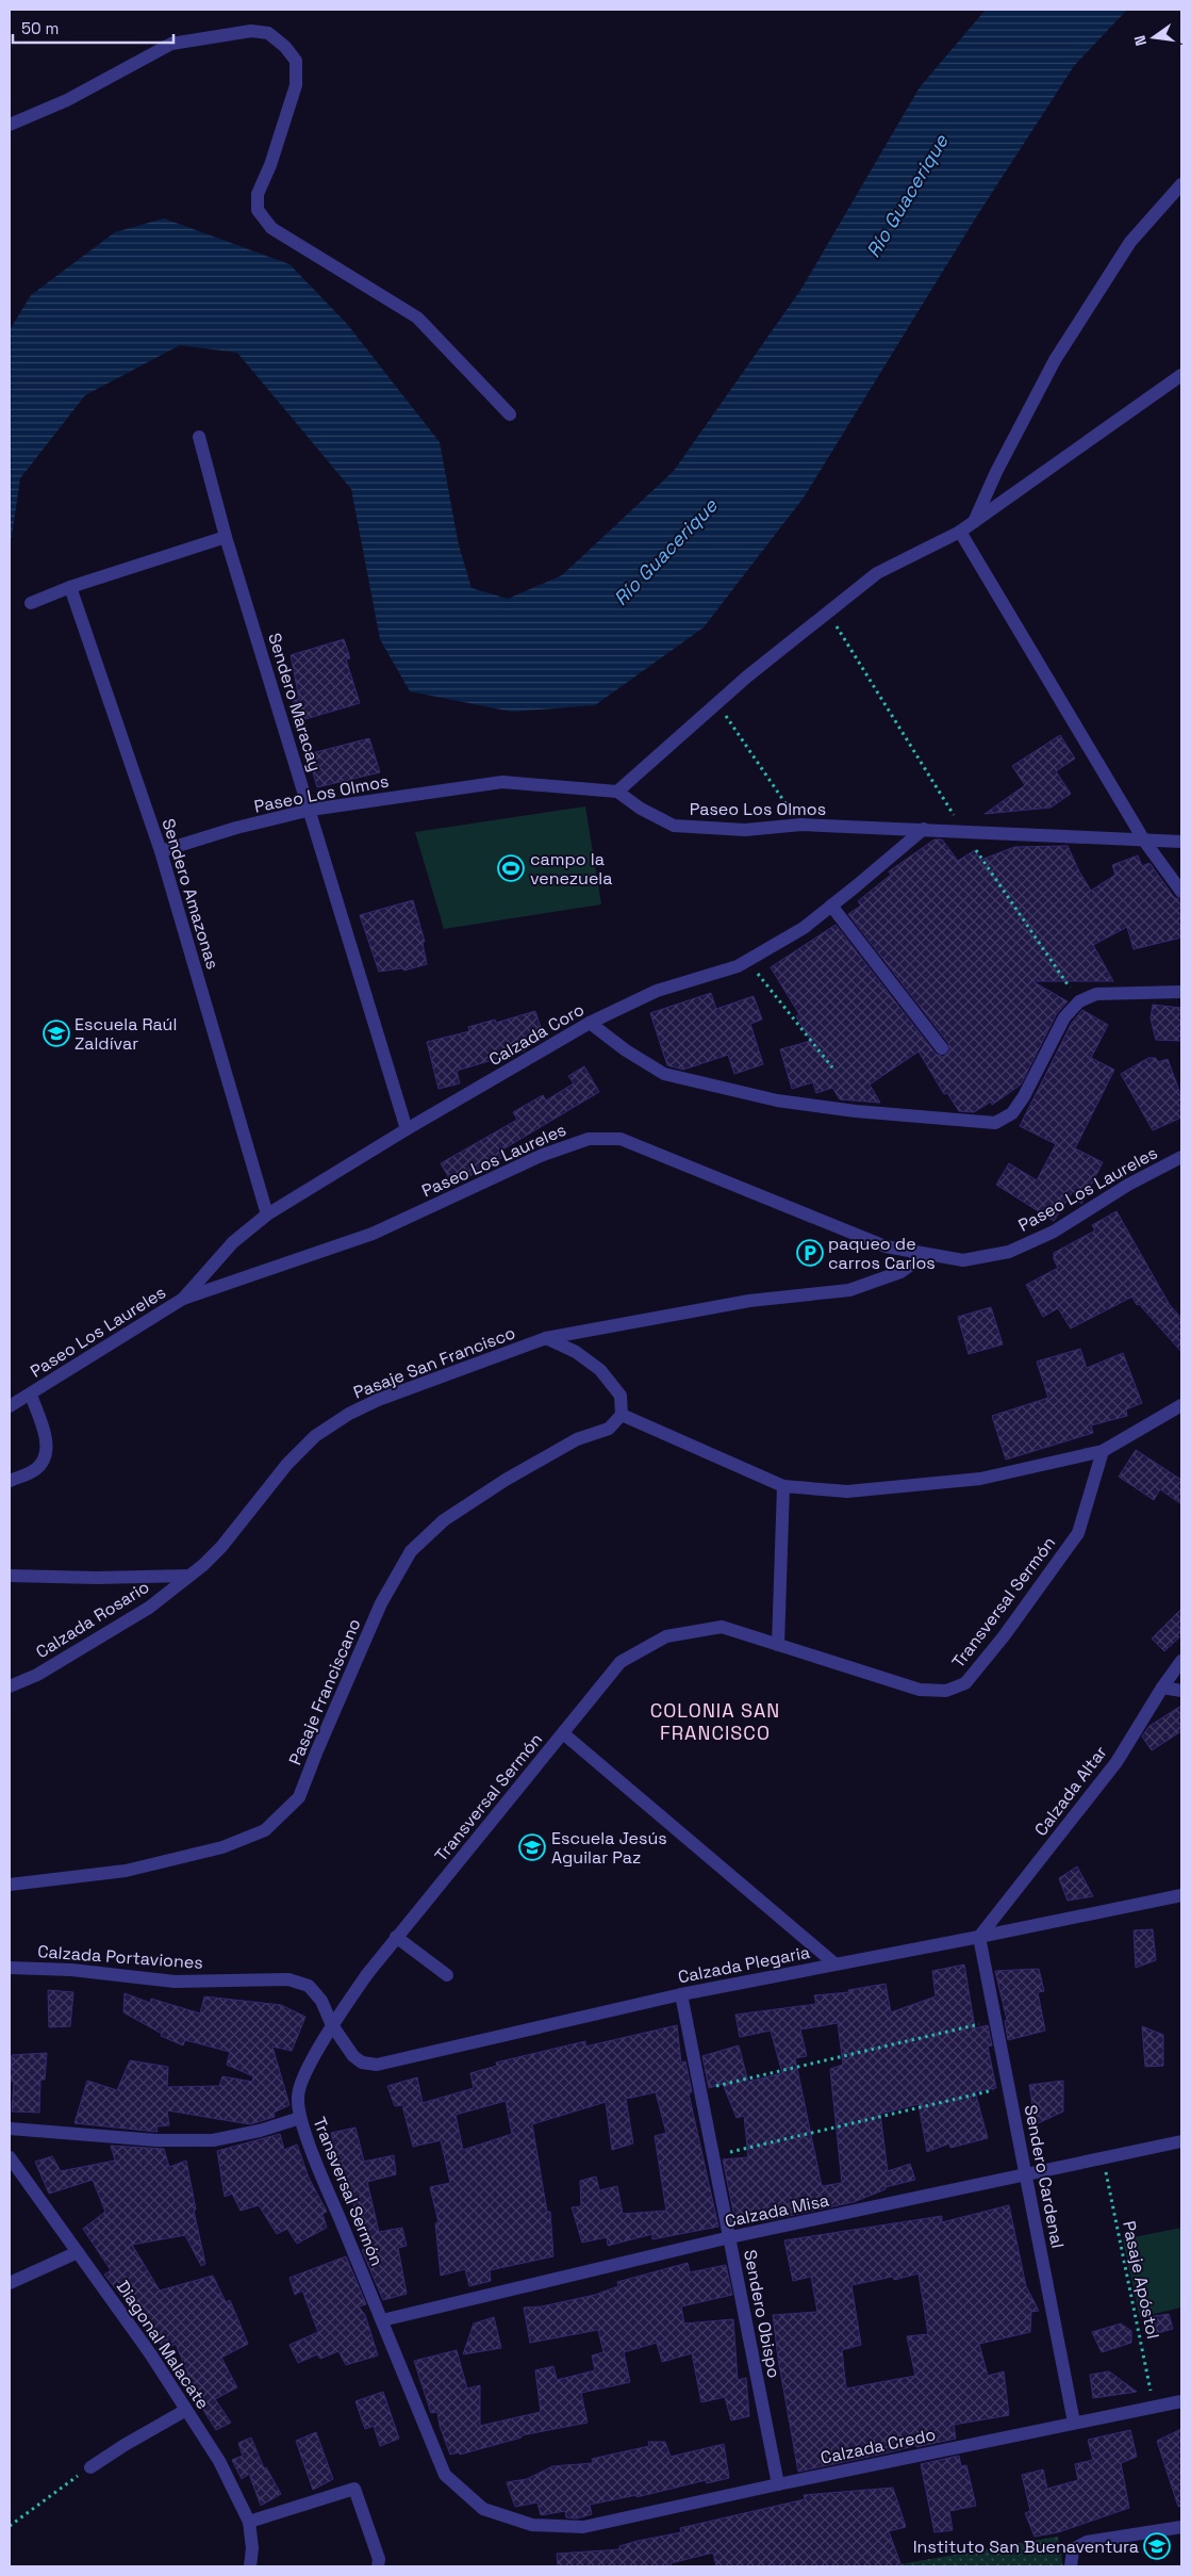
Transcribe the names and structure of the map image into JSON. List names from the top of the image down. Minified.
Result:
{"streets":{"street":["Sendero Maracay","Paseo Los Olmos","Sendero Amazonas","Calzada Coro","Paseo Los Laureles","Pasaje San Francisco","Transversal Sermón","Calzada Rosario","Pasaje Franciscano","Calzada Altar","Calzada Portaviones","Calzada Plegaria","Sendero Cardenal","Calzada Misa","Sendero Obispo","Diagonal Malacate","Calzada Credo"],"path":["Pasaje Apóstol"]},"crossings":[["Sendero Maracay","Paseo Los Olmos"],["Sendero Maracay","Calzada Coro"],["Paseo Los Olmos","Sendero Amazonas"],["Paseo Los Olmos","Calzada Coro"],["Sendero Amazonas","Calzada Coro"],["Calzada Coro","Paseo Los Laureles"],["Paseo Los Laureles","Pasaje San Francisco"],["Pasaje San Francisco","Calzada Rosario"],["Transversal Sermón","Calzada Portaviones"],["Transversal Sermón","Calzada Plegaria"],["Transversal Sermón","Calzada Misa"],["Transversal Sermón","Calzada Credo"],["Calzada Altar","Calzada Plegaria"],["Calzada Altar","Sendero Cardenal"],["Calzada Portaviones","Calzada Plegaria"],["Calzada Plegaria","Sendero Cardenal"],["Calzada Plegaria","Sendero Obispo"],["Sendero Cardenal","Calzada Misa"],["Sendero Cardenal","Calzada Credo"],["Calzada Misa","Pasaje Apóstol"],["Calzada Misa","Sendero Obispo"],["Pasaje Apóstol","Calzada Credo"],["Sendero Obispo","Calzada Credo"]],"districts":["COLONIA SAN FRANCISCO"],"water":["Río Guacerique"],"places":{"sports":["campo la venezuela"],"school or university":["Escuela Raúl Zaldívar","Escuela Jesús Aguilar Paz","Instituto San Buenaventura"],"parking":["paqueo de carros Carlos"]},"scale_bar":"50 m","north":"left"}
